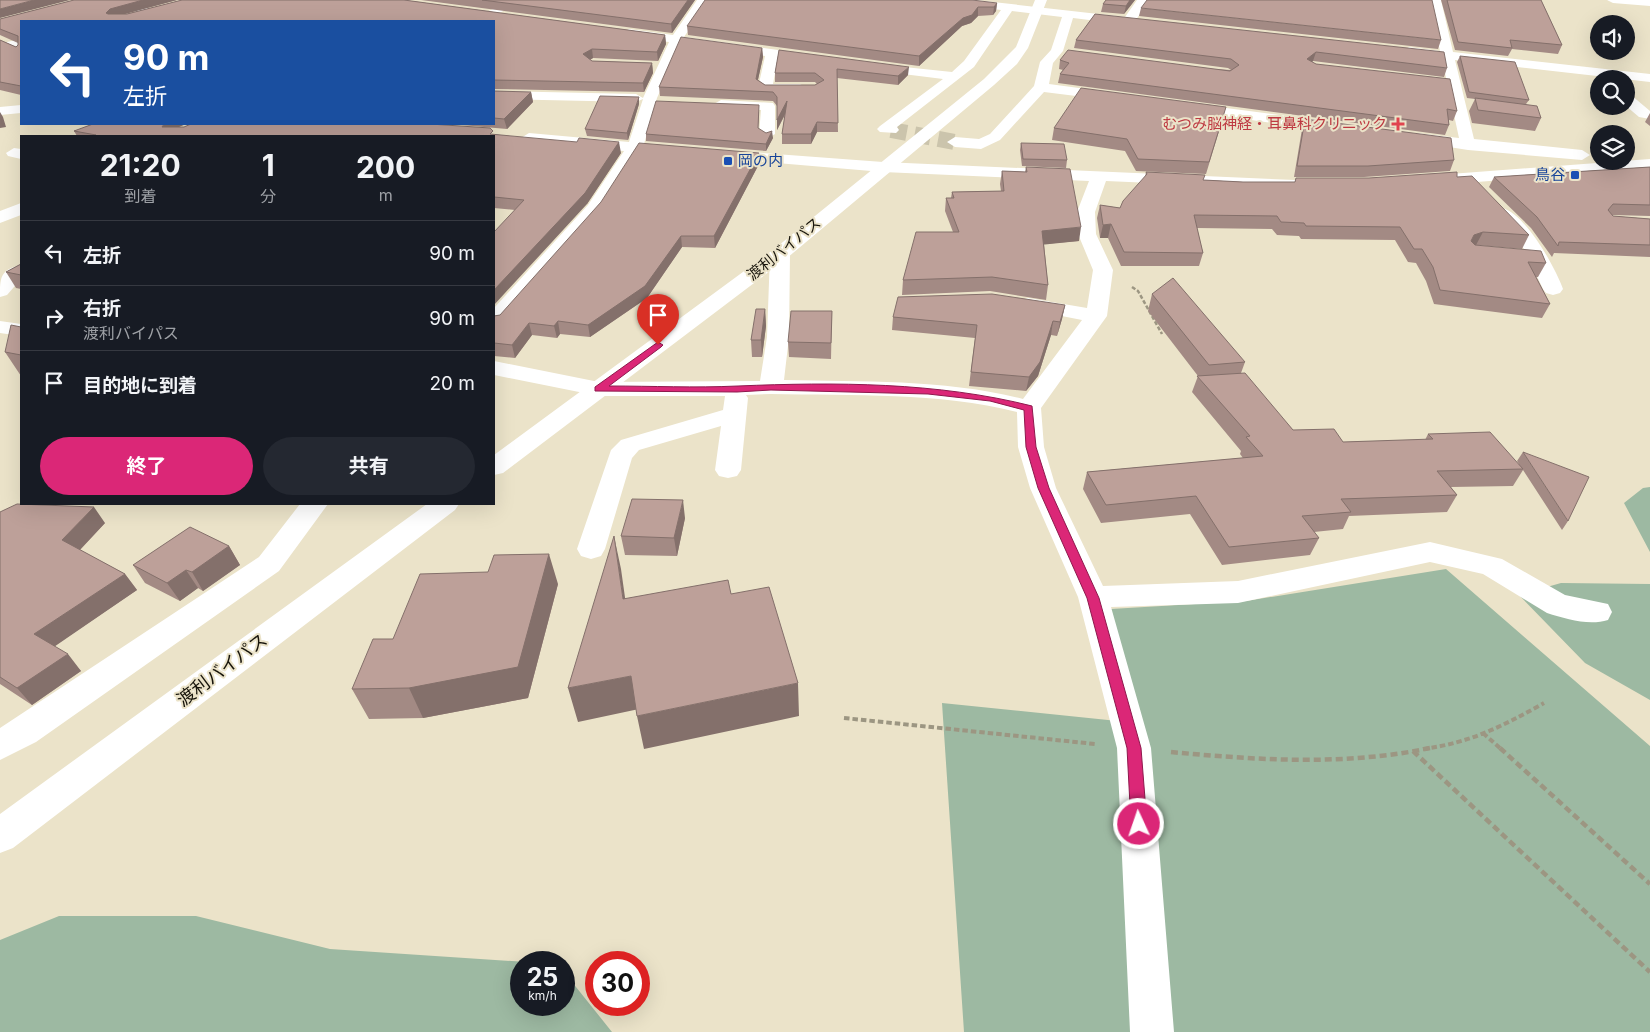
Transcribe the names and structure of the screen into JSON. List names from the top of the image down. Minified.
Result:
{"streets":{"main road":["渡利バイパス"]},"places":{"health":["むつみ脳神経・耳鼻科クリニック"],"transit":["岡の内","鳥谷"]},"page":{"turn":["90 m","左折"],"eta":["21:20","到着","1","分","200","m"],"list":[{"name":"左折","value":"90 m"},{"name":"右折","note":"渡利バイパス","value":"90 m"},{"name":"目的地に到着","value":"20 m"}],"buttons":["終了","共有"],"speed":"25 km/h","limit":"30"}}
